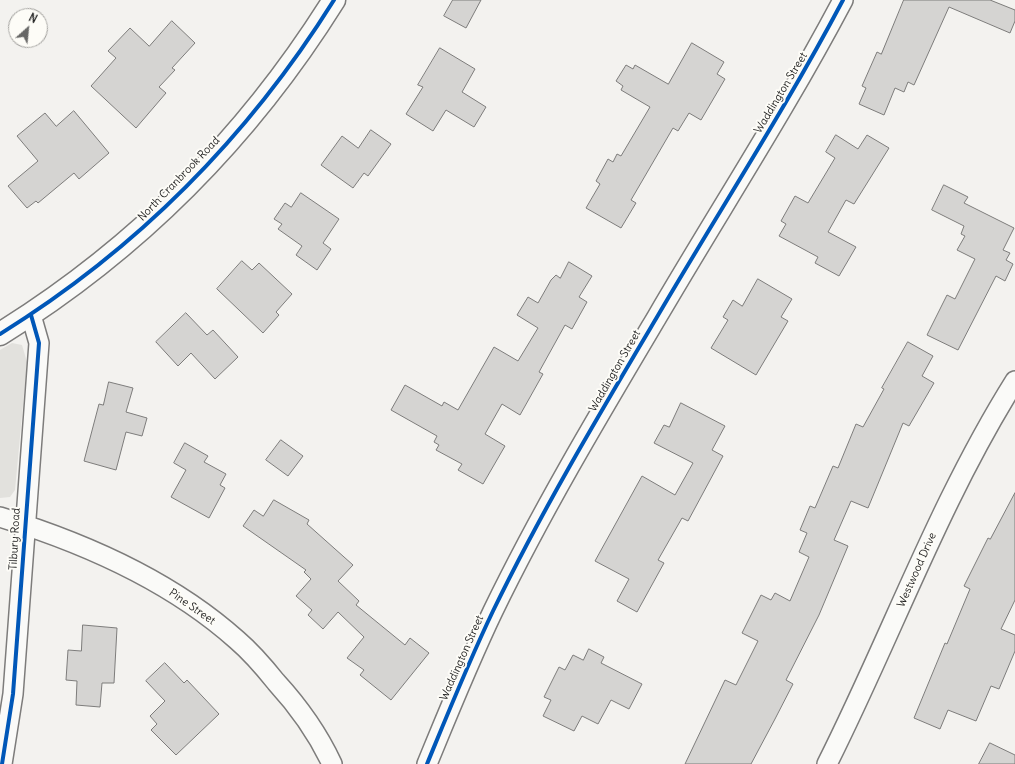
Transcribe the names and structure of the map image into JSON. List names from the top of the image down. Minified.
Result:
{"streets":{"street":["Waddington Street","North Cranbrook Road","Tilbury Road","Westwood Drive","Pine Street"]},"crossings":[["North Cranbrook Road","Tilbury Road"],["Tilbury Road","Pine Street"]],"north":"top right"}
